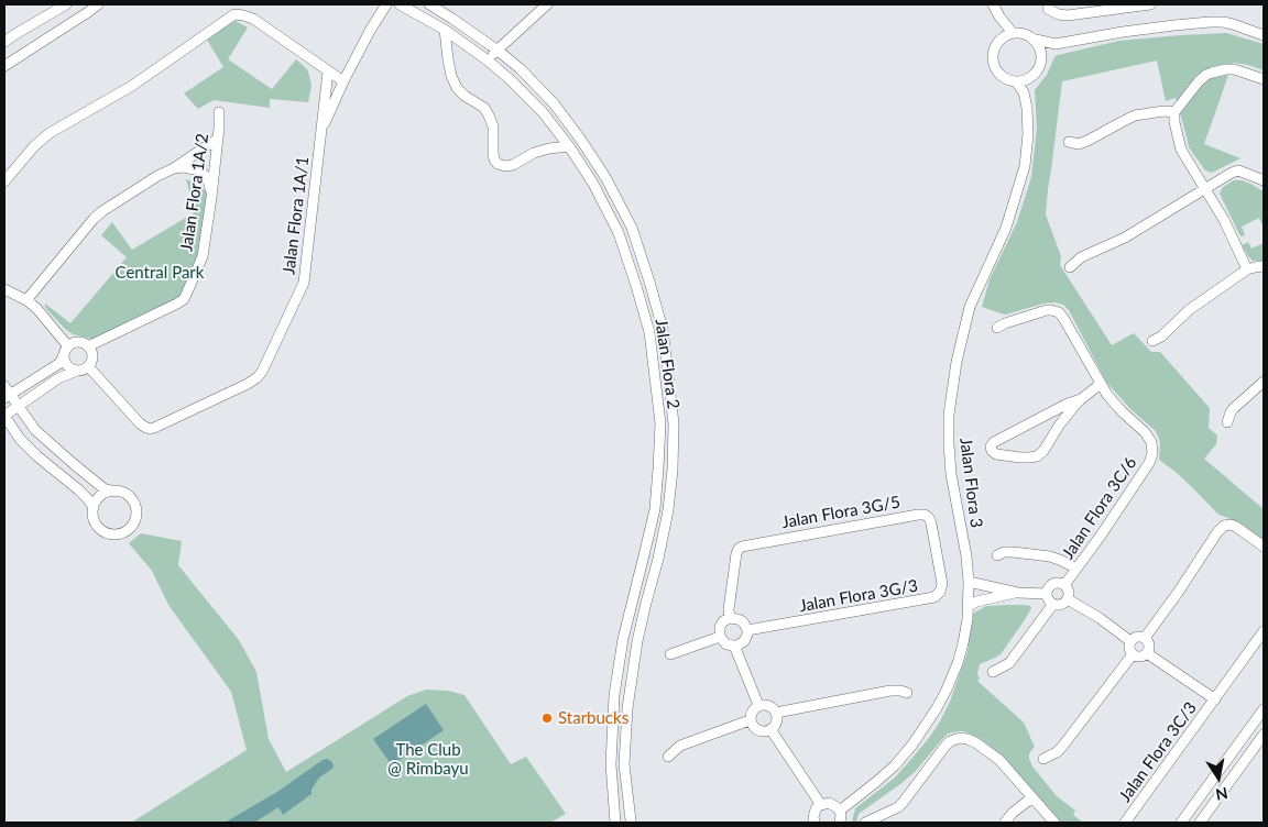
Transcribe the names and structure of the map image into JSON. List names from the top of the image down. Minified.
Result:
{"streets":{"street":["Jalan Flora 1A/2","Jalan Flora 1A/1","Jalan Flora 2","Jalan Flora 3","Jalan Flora 3C/6","Jalan Flora 3G/5","Jalan Flora 3G/3","Jalan Flora 3C/3"]},"crossings":[["Jalan Flora 1A/2","Jalan Flora 1A/1"],["Jalan Flora 3G/5","Jalan Flora 3G/3"]],"parks":["Central Park","The Club @ Rimbayu"],"places":["Starbucks"],"north":"bottom"}
